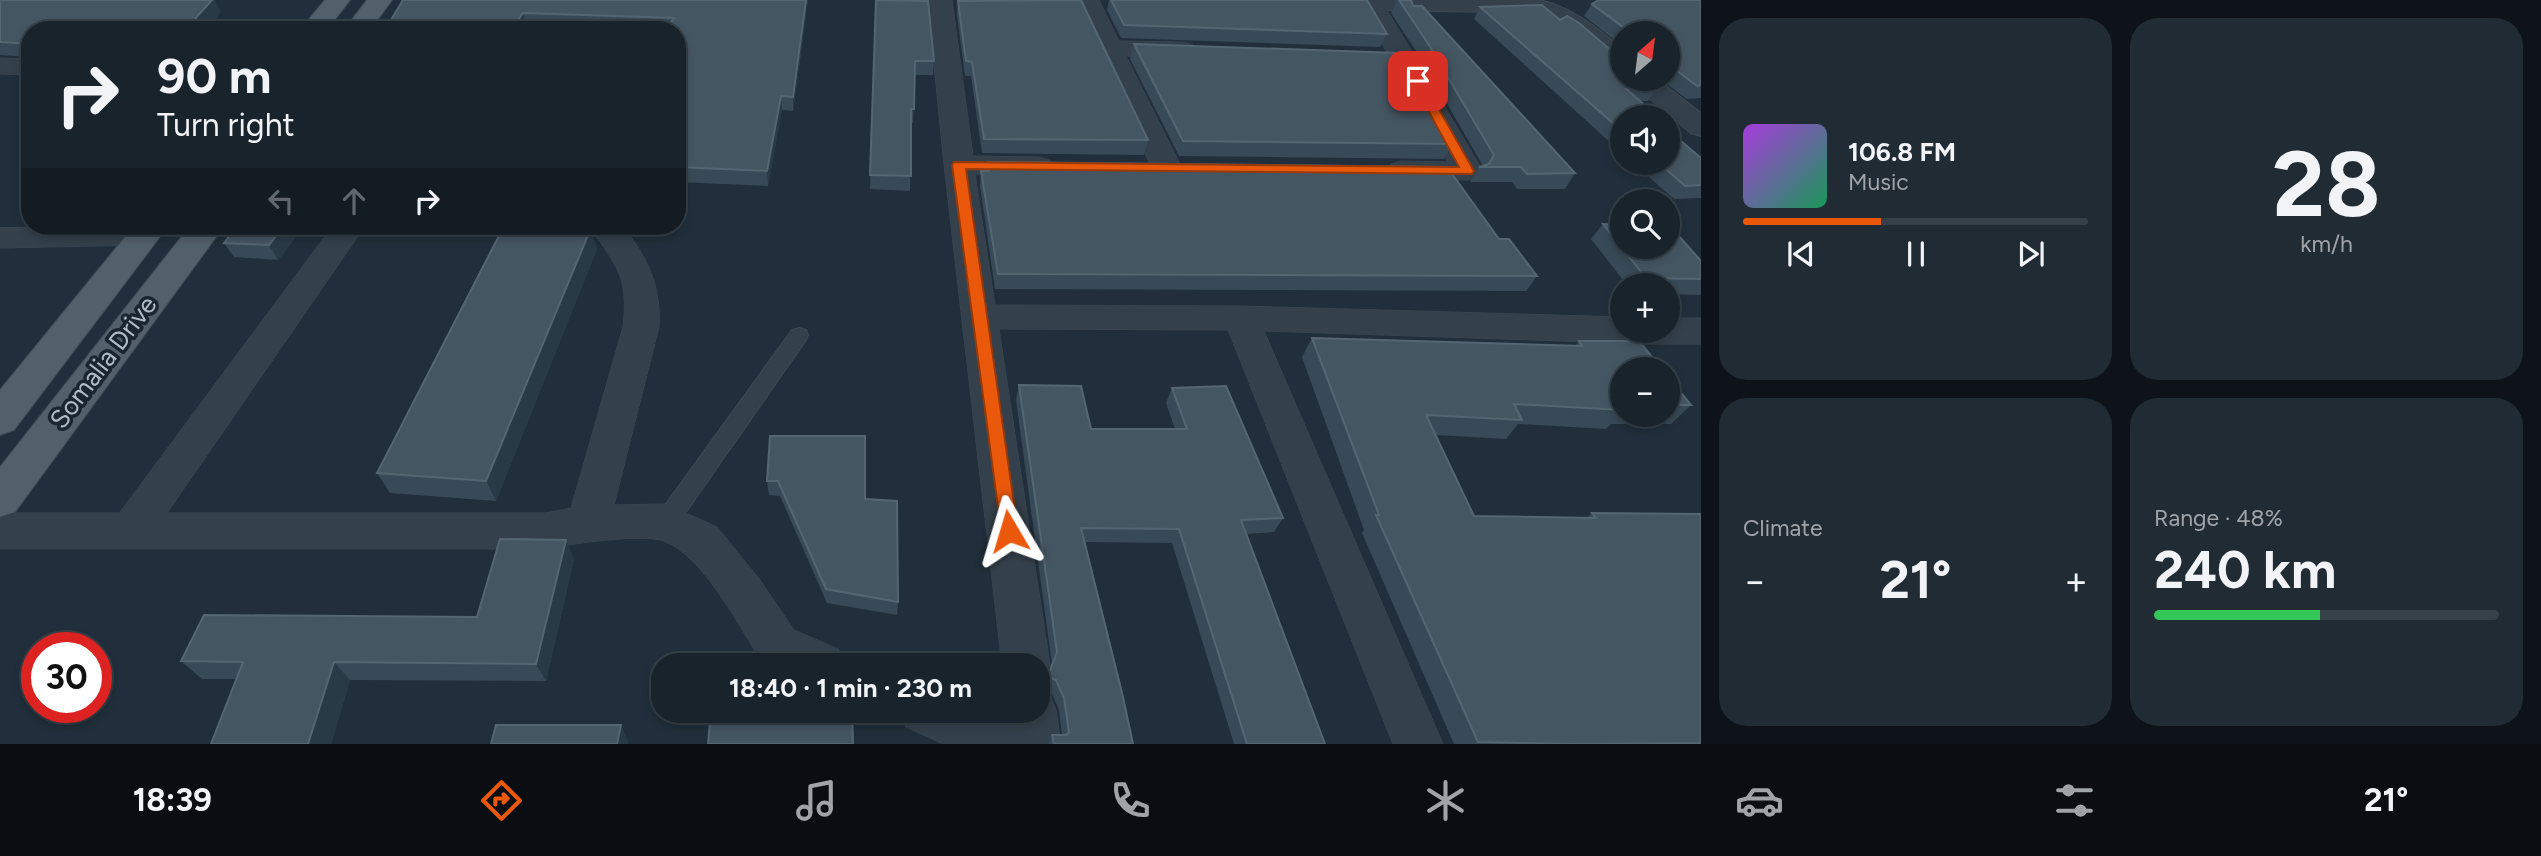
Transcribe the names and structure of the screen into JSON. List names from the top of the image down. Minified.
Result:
{"streets":{"main road":["Somalia Drive"]},"north":"top right","page":{"tile":[["28","km/h"],"Climate",["Range · 48%","240 km"]],"map_buttons":["+","−"],"turn":["90 m","Turn right"],"song":["106.8 FM","Music"],"heat":["−","21°","+"],"limit":"30","trip":"18:40 · 1 min · 230 m","tabs":["18:39","21°"]}}
